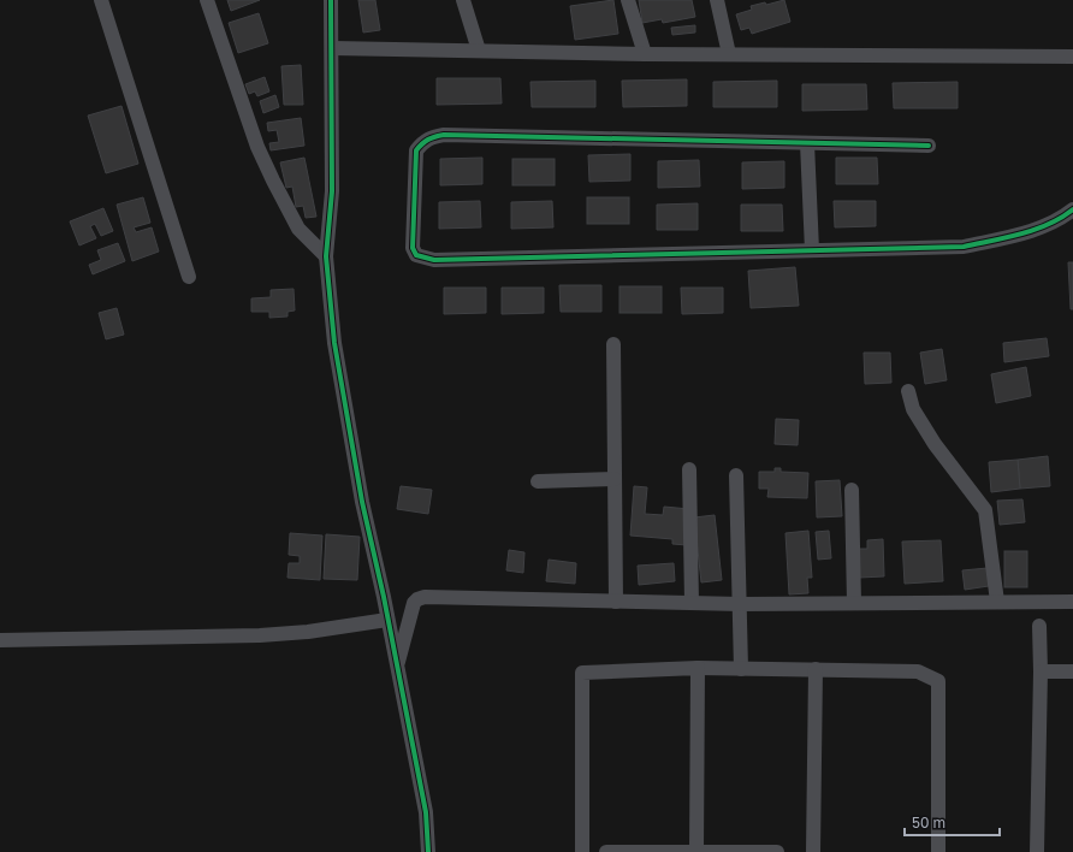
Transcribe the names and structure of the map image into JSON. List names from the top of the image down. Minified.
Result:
{"scale_bar":"50 m"}
